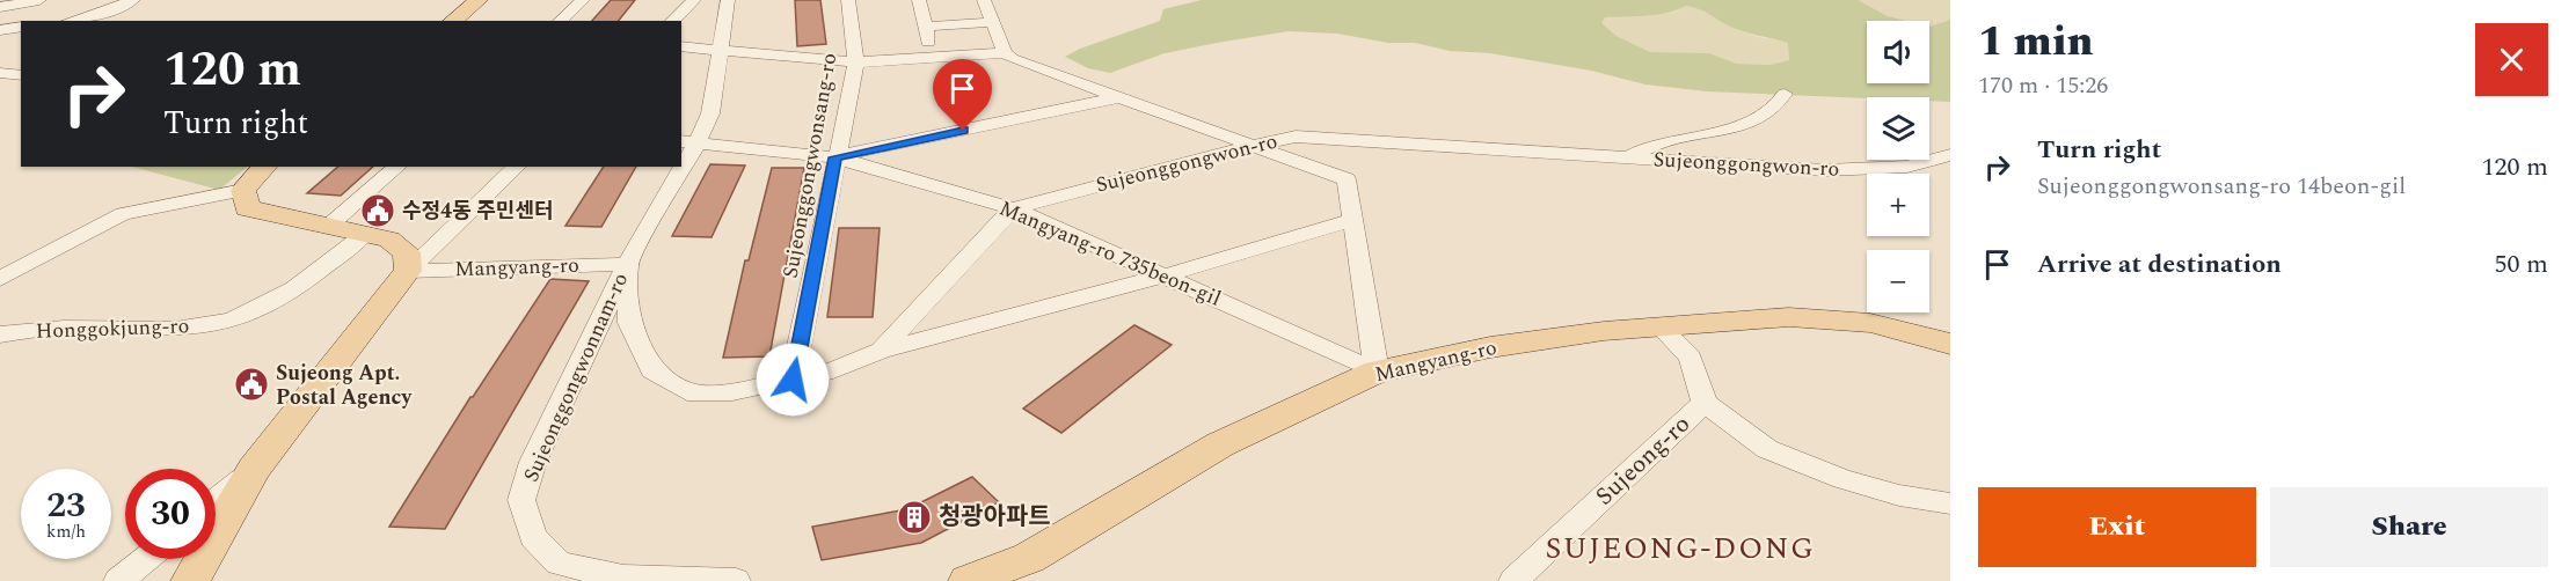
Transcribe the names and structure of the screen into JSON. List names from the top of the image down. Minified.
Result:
{"streets":{"main road":["Mangyang-ro"],"street":["Sujeonggongwon-ro","Sujeonggongwonsang-ro","Mangyang-ro 735beon-gil","Honggokjung-ro","Sujeonggongwonnam-ro","Sujeong-ro"]},"crossings":[["Sujeonggongwon-ro","Mangyang-ro 735beon-gil"],["Sujeonggongwonsang-ro","Mangyang-ro 735beon-gil"],["Mangyang-ro 735beon-gil","Mangyang-ro"],["Mangyang-ro","Sujeonggongwonnam-ro"],["Mangyang-ro","Sujeong-ro"]],"districts":["SUJEONG-DONG"],"places":{"public building":["수정4동 주민센터","Sujeong Apt. Postal Agency"],"building":["청광아파트"]},"page":{"heading":["1 min","170 m · 15:26"],"map_buttons":["+","−"],"turn":["120 m","Turn right"],"list":[{"name":"Turn right","note":"Sujeonggongwonsang-ro 14beon-gil","value":"120 m"},{"name":"Arrive at destination","value":"50 m"}],"speed":"23 km/h","limit":"30","buttons":["Exit","Share"]}}
